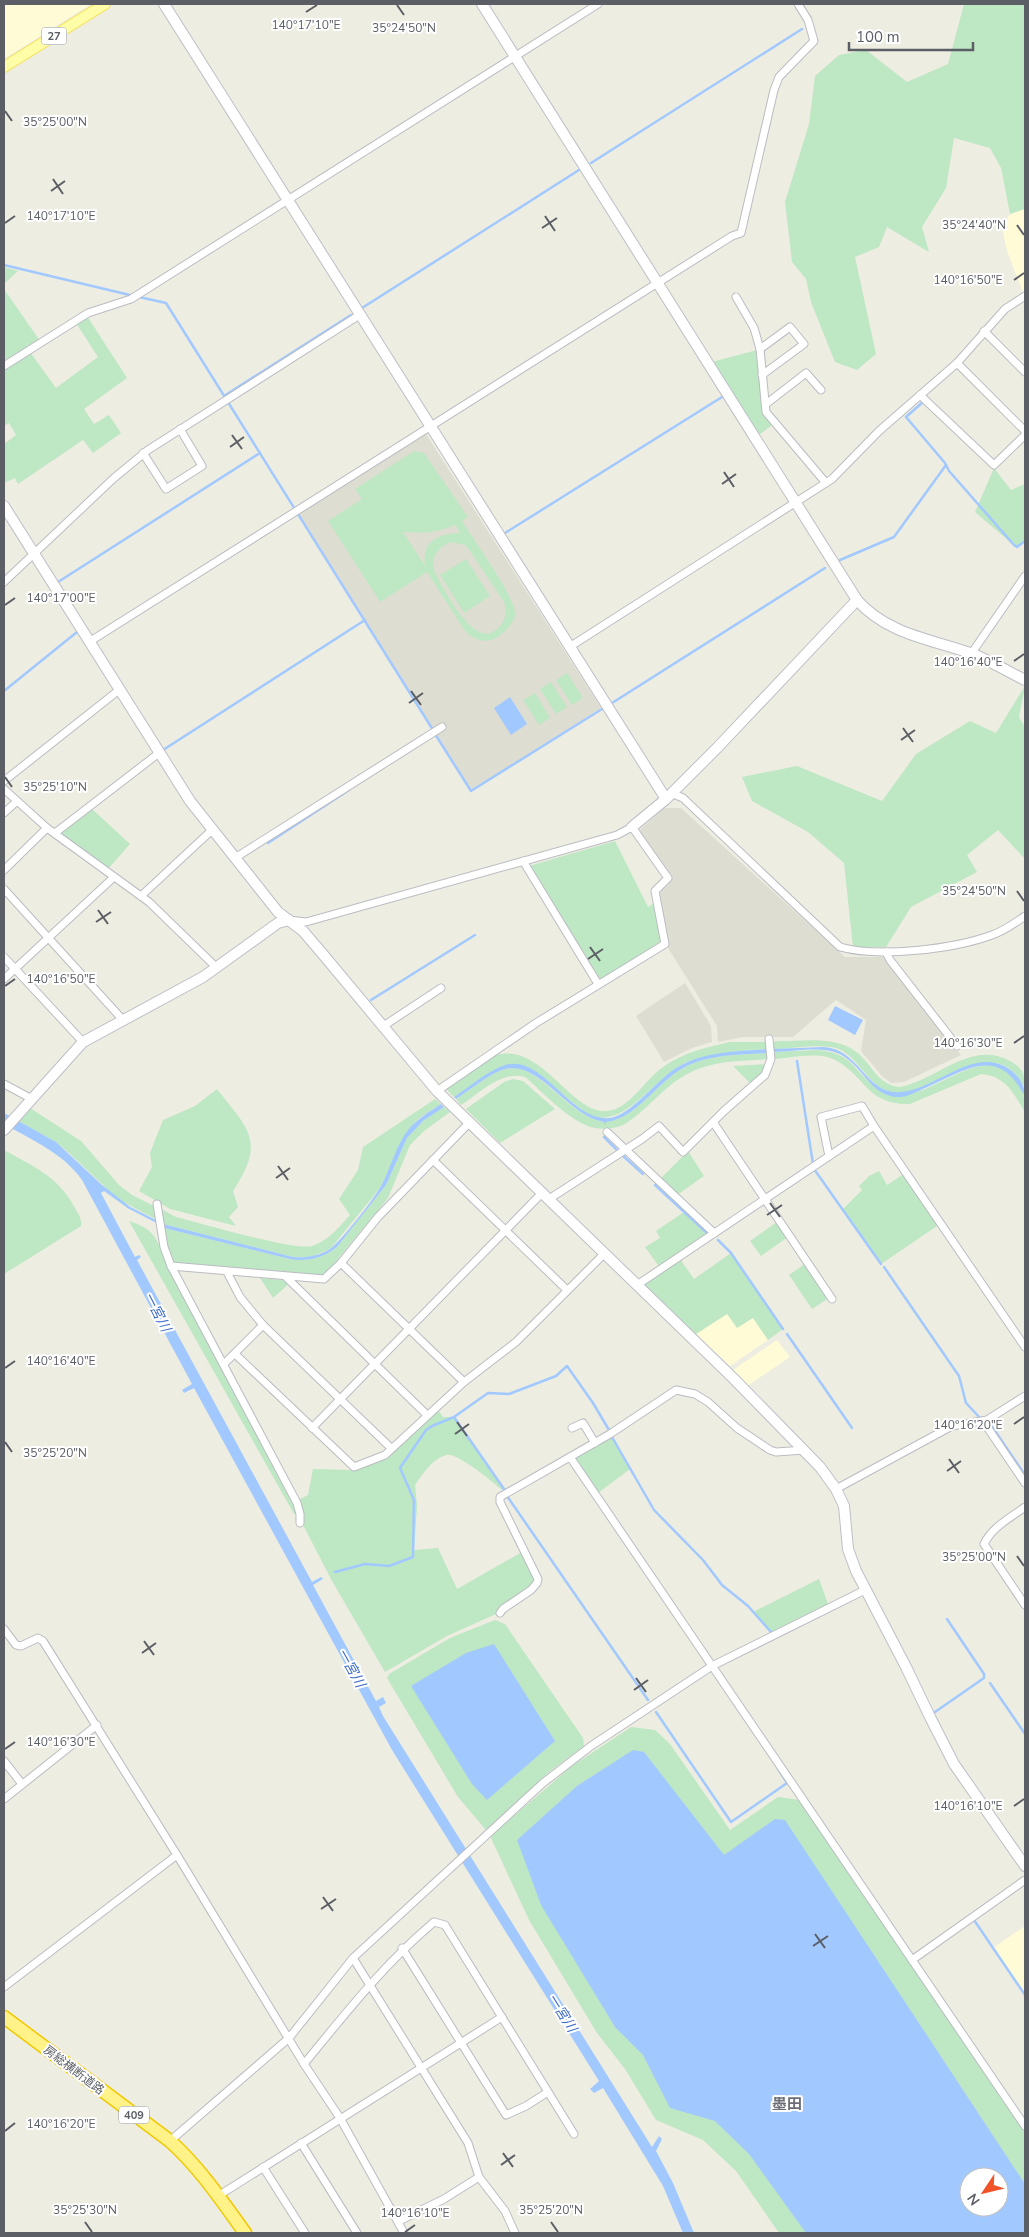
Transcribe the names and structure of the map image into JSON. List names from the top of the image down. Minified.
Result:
{"streets":{"highway":["房総横断道路","409"],"main road":["27"]},"districts":["墨田"],"water":["一宮川"],"scale_bar":"100 m","north":"bottom left","coordinates":["140°17'10\"E","35°24'50\"N","35°25'00\"N","35°24'40\"N","140°16'50\"E","140°17'00\"E","140°16'40\"E","35°25'10\"N","140°16'30\"E","140°16'20\"E","35°25'20\"N","140°16'10\"E","35°25'30\"N"]}
